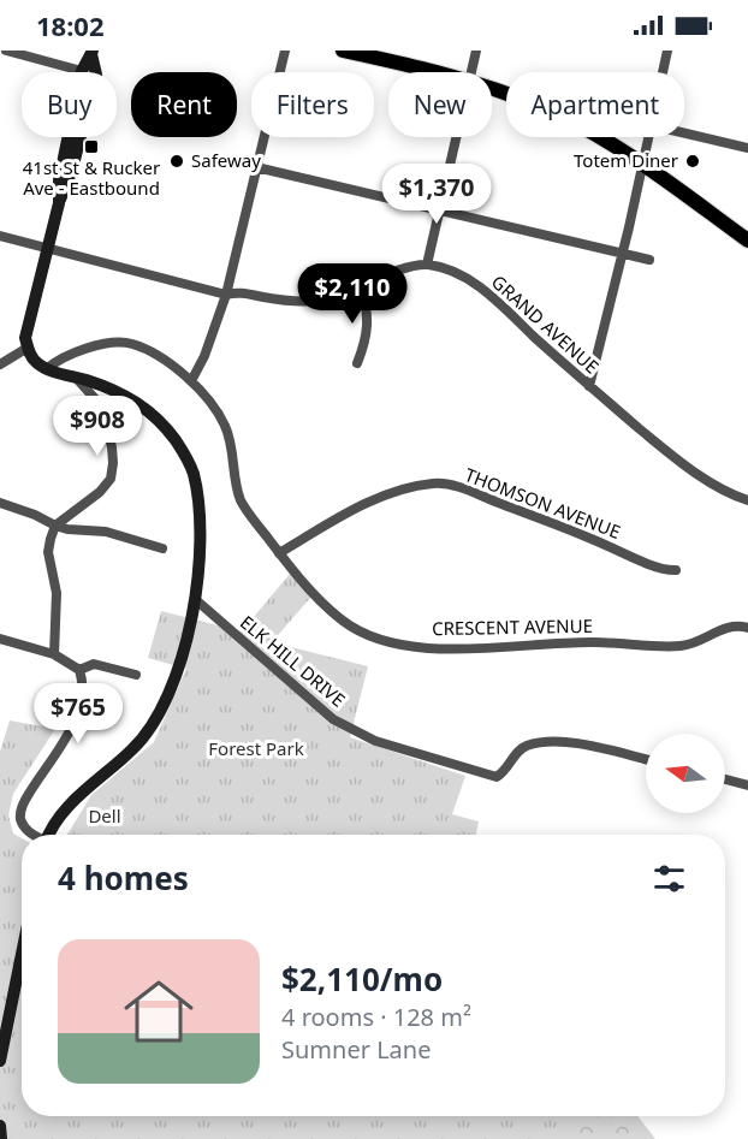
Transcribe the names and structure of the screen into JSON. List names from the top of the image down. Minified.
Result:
{"streets":{"street":["GRAND AVENUE","THOMSON AVENUE","CRESCENT AVENUE","ELK HILL DRIVE"]},"crossings":[["THOMSON AVENUE","CRESCENT AVENUE"]],"parks":["Forest Park","Dell"],"places":{"transit":["41st St & Rucker Ave - Eastbound"],"other":["Safeway","Totem Diner"]},"north":"left","page":{"status":"18:02","chip":["Buy","Rent","Filters","New","Apartment"],"price":["$1,370","$2,110","$908","$765"],"heading":"4 homes","list":[{"name":"$2,110/mo","note":"4 rooms · 128 m² · Sumner Lane"}]}}
